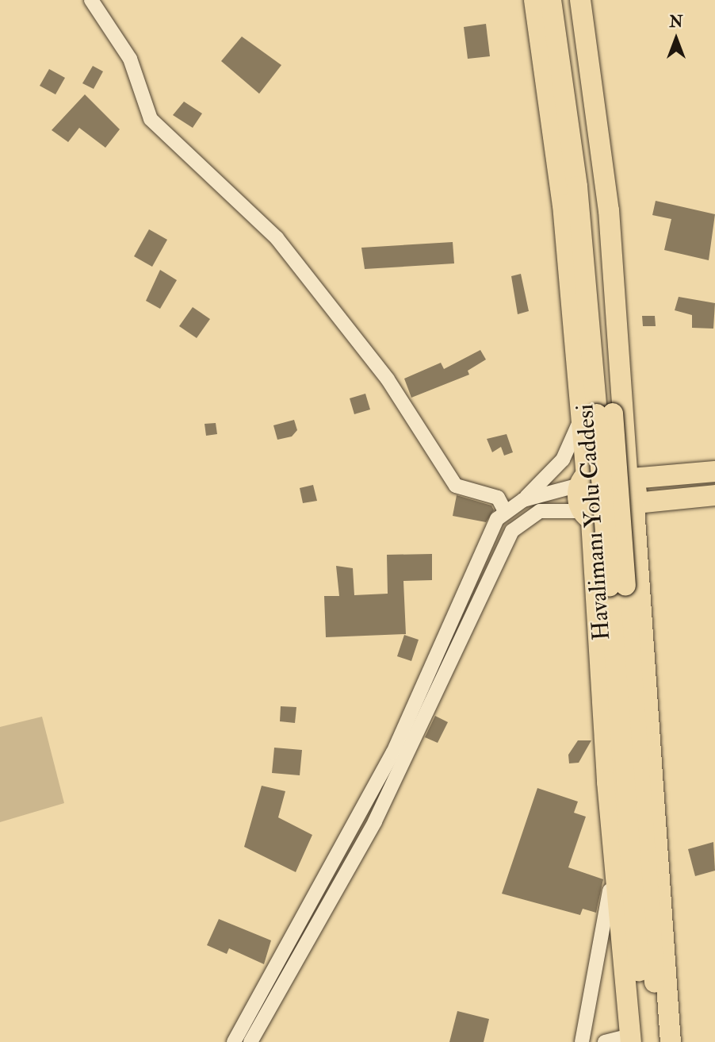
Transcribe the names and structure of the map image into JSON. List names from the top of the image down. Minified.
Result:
{"streets":{"highway":["Havalimanı Yolu Caddesi"]},"north":"top"}
